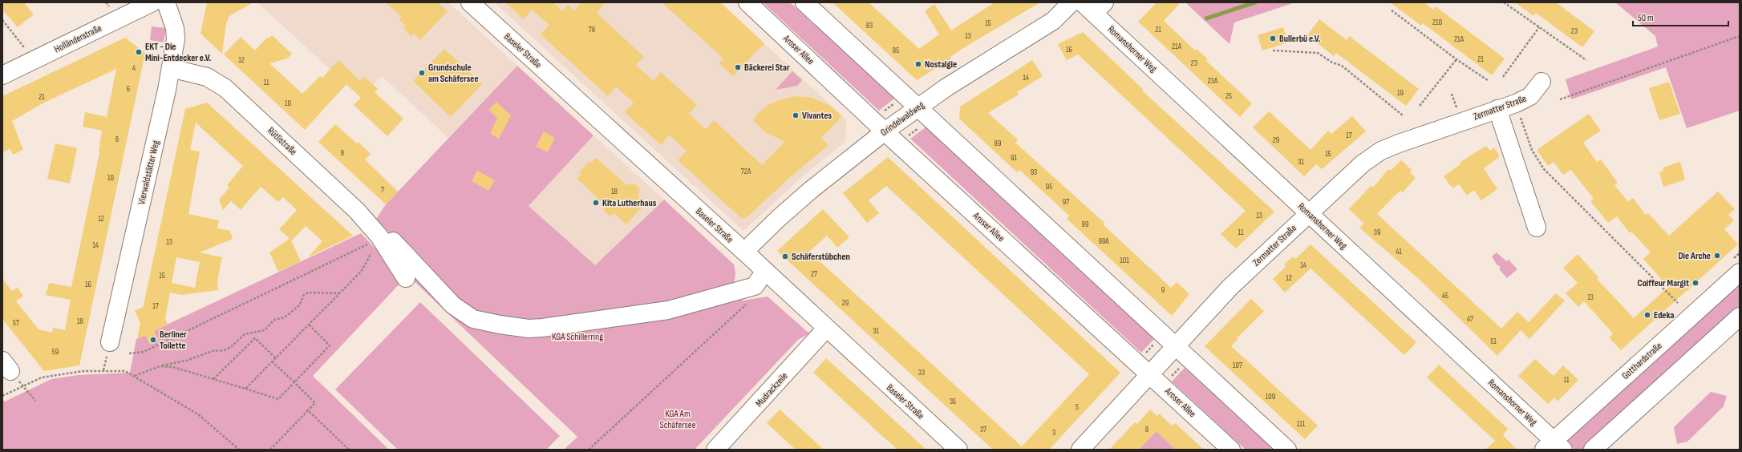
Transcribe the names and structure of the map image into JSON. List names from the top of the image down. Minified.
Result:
{"streets":{"street":["Holländerstraße","Romanshorner Weg","Aroser Allee","Baseler Straße","Zermatter Straße","Grindelwaldweg","Rütlistraße","Vierwaldstätter Weg","Gotthardstraße","Mudrackzeile"]},"crossings":[["Romanshorner Weg","Zermatter Straße"],["Romanshorner Weg","Gotthardstraße"],["Aroser Allee","Zermatter Straße"],["Aroser Allee","Grindelwaldweg"],["Baseler Straße","Grindelwaldweg"],["Baseler Straße","Mudrackzeile"],["Rütlistraße","Vierwaldstätter Weg"]],"parks":["KGA Schillerring","KGA Am Schäfersee"],"places":["Bullerbü e.V.","EKT - Die Mini-Entdecker e.V.","Nostalgie","Bäckerei Star","Grundschule am Schäfersee","Vivantes","Kita Lutherhaus","Die Arche","Schäferstübchen","Coiffeur Margit","Edeka","Berliner Toilette"],"house_numbers":["21B","15","83","78","21","23","13","21A","21A","16","85","21","12","23","4","14","23A","11","6","19","25","21","10","17","8","29","89","8","15","91","31","72A","93","10","95","7","18","97","13","12","99","11","39","99A","13","14","41","101","14","27","15","12","16","9","45","13","29","17","47","18","57","31","51","59","107","33","11","109","35","5","111","37","8","3"],"scale_bar":"50 m"}
